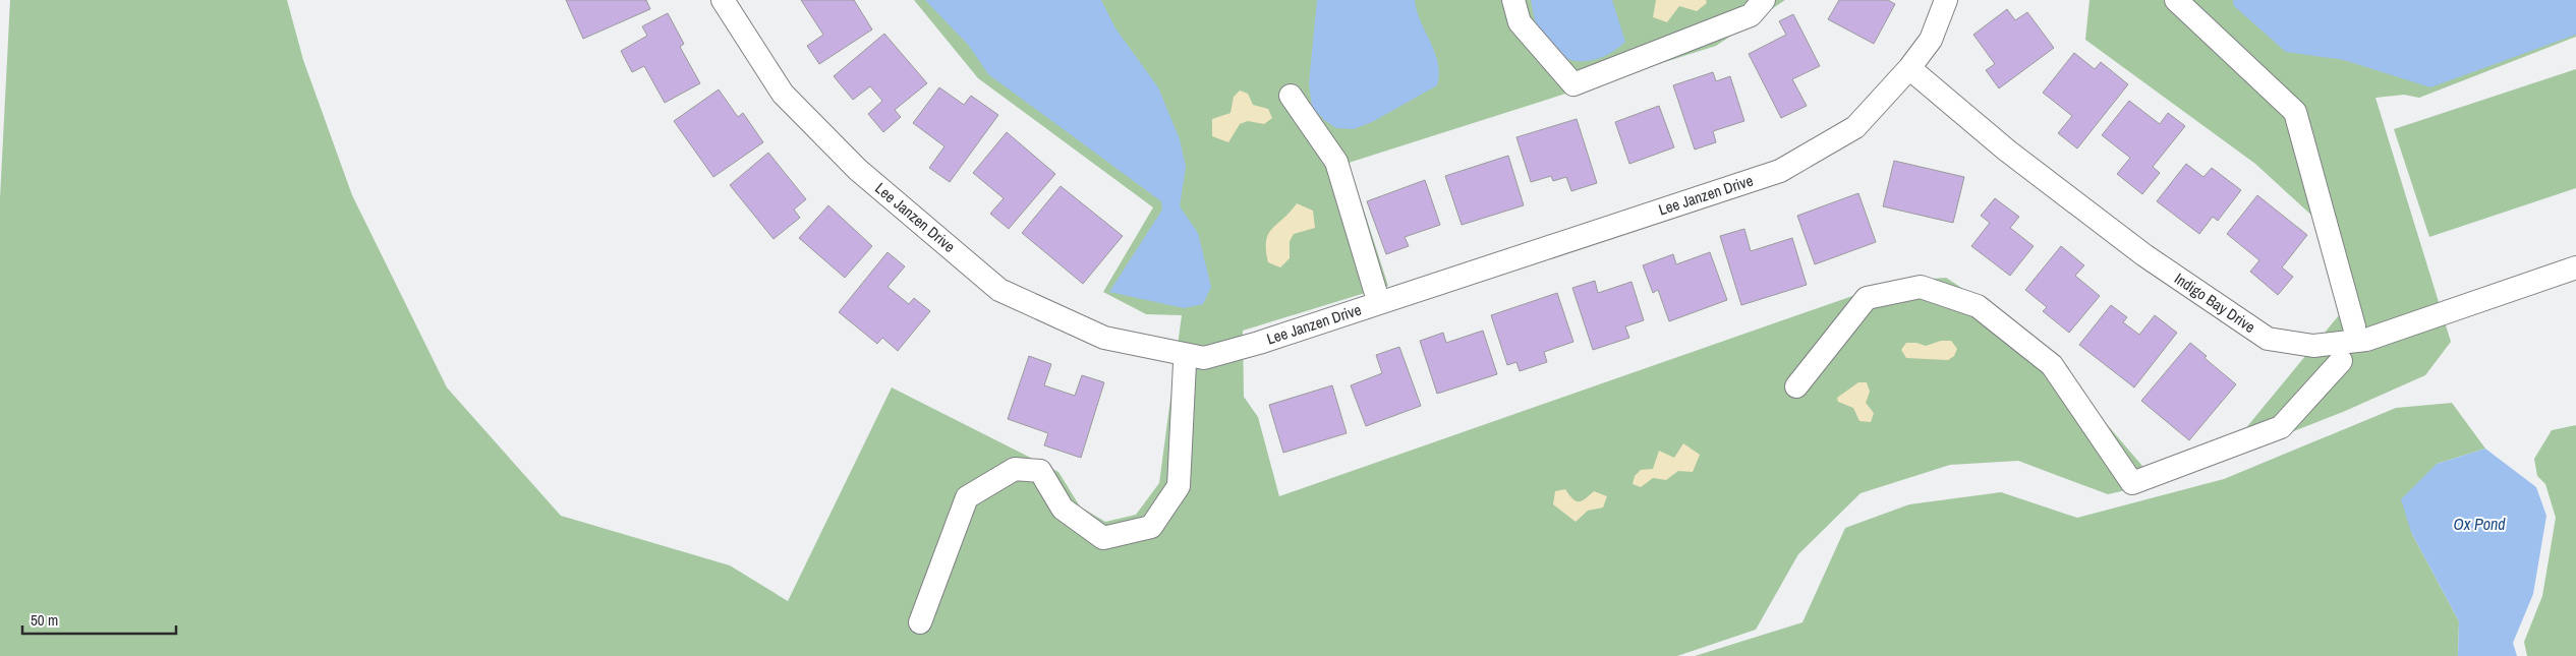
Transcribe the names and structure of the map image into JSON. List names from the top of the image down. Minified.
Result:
{"streets":{"street":["Lee Janzen Drive","Indigo Bay Drive"]},"crossings":[["Lee Janzen Drive","Indigo Bay Drive"]],"water":["Ox Pond"],"scale_bar":"50 m"}
